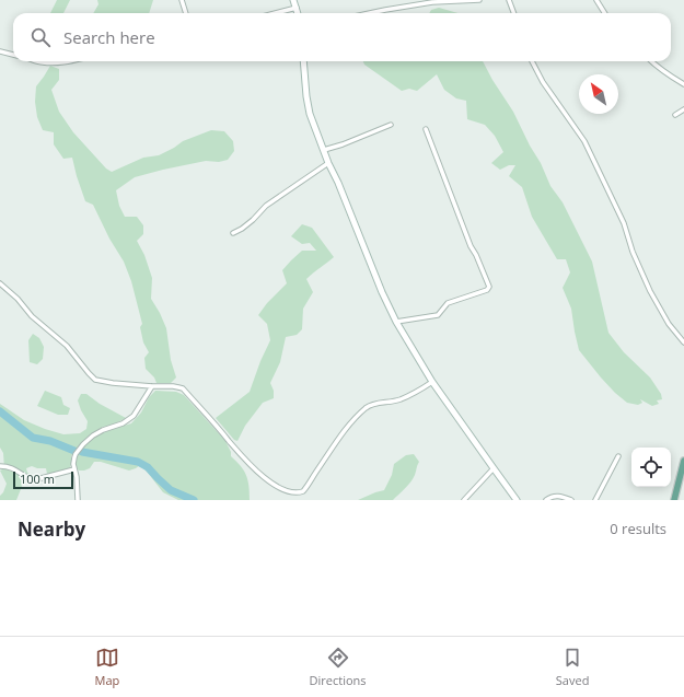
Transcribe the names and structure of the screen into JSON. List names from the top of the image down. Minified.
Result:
{"scale_bar":"100 m","north":"top left","page":{"search":"Search here","scale":"100 m","heading":["Nearby","0 results"],"nav":["Map","Directions","Saved"]}}
